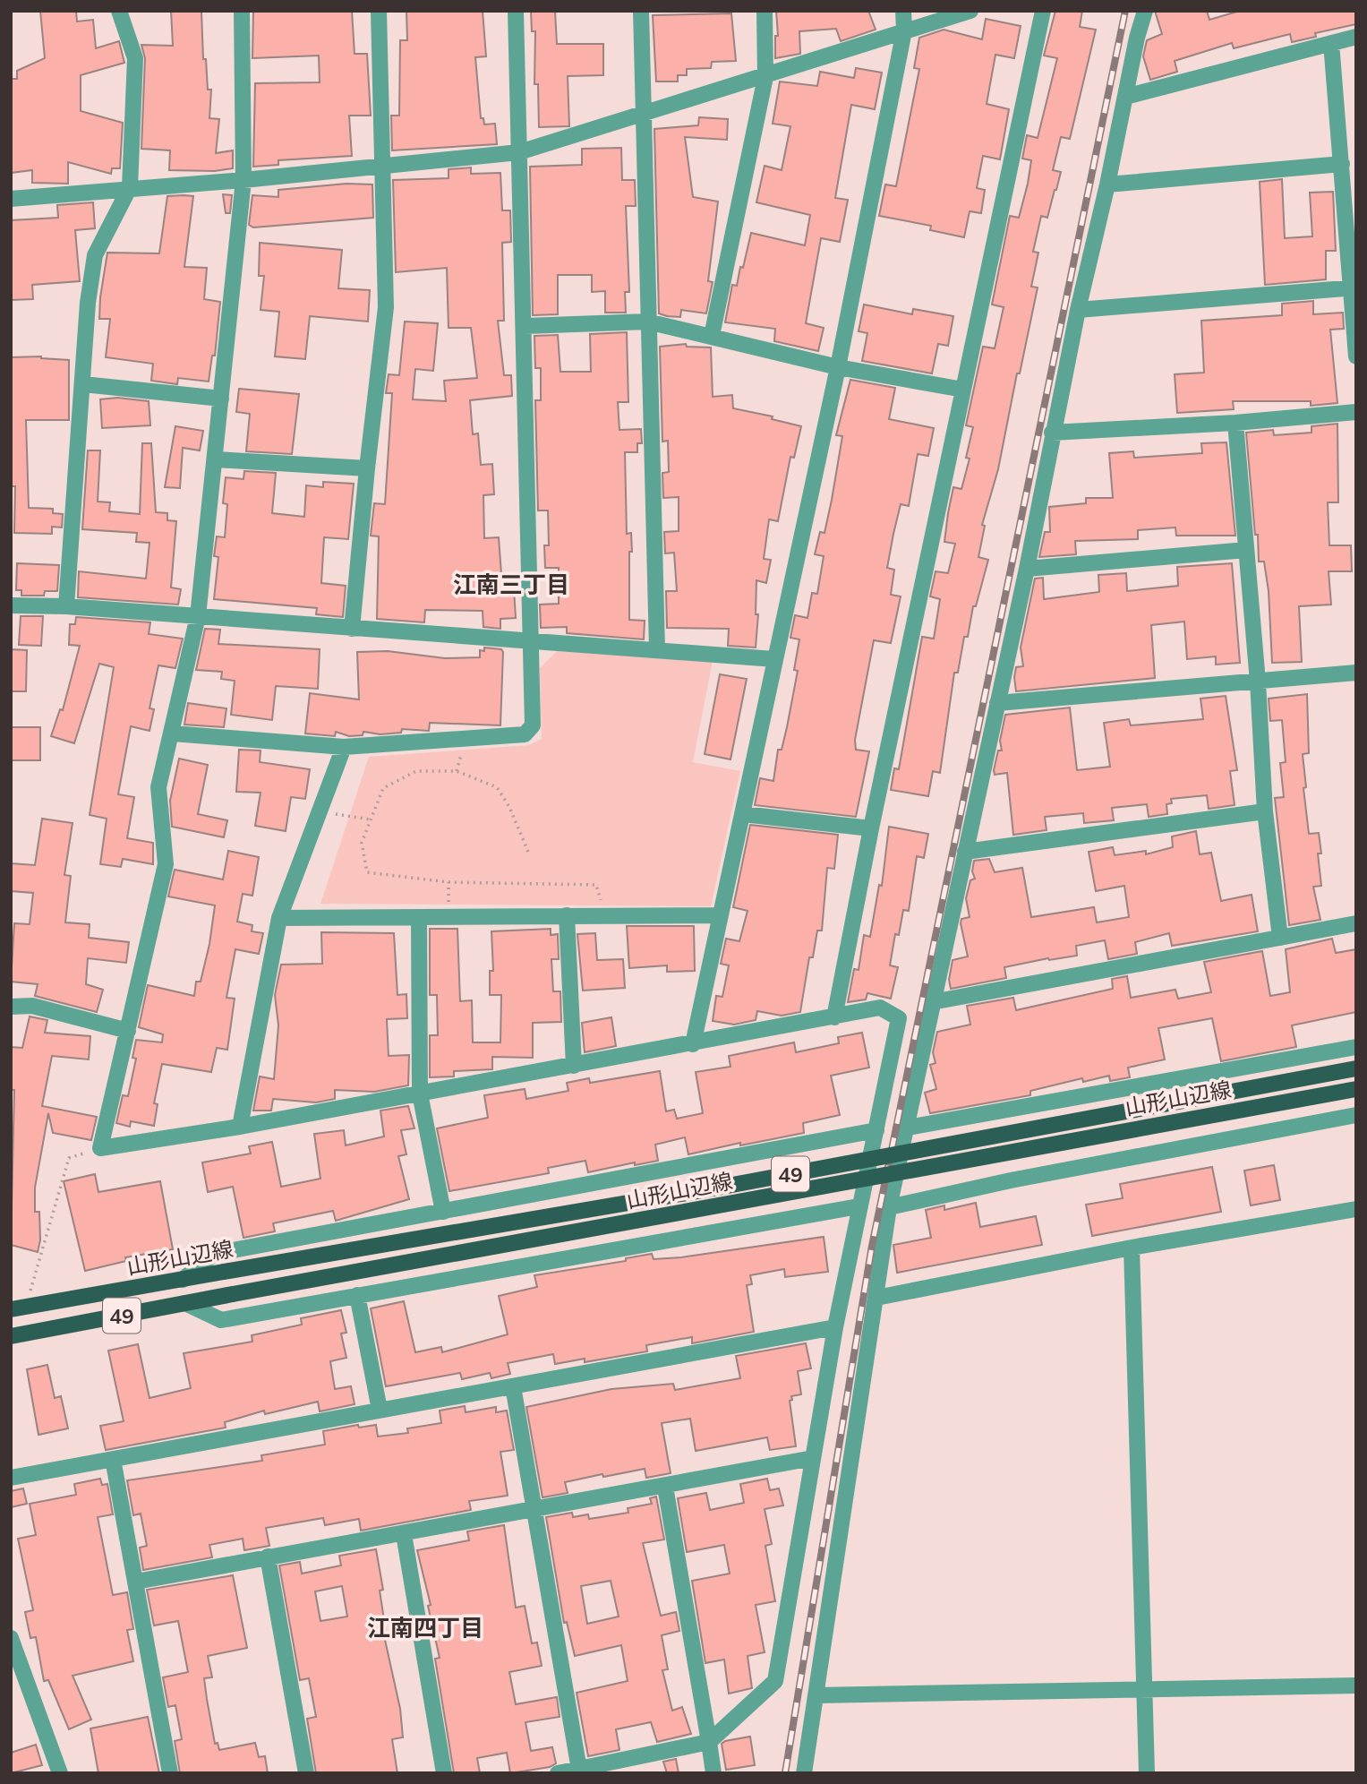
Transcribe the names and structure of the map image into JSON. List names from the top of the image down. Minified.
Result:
{"streets":{"main road":["山形山辺線","49"]},"districts":["江南三丁目","江南四丁目"]}
